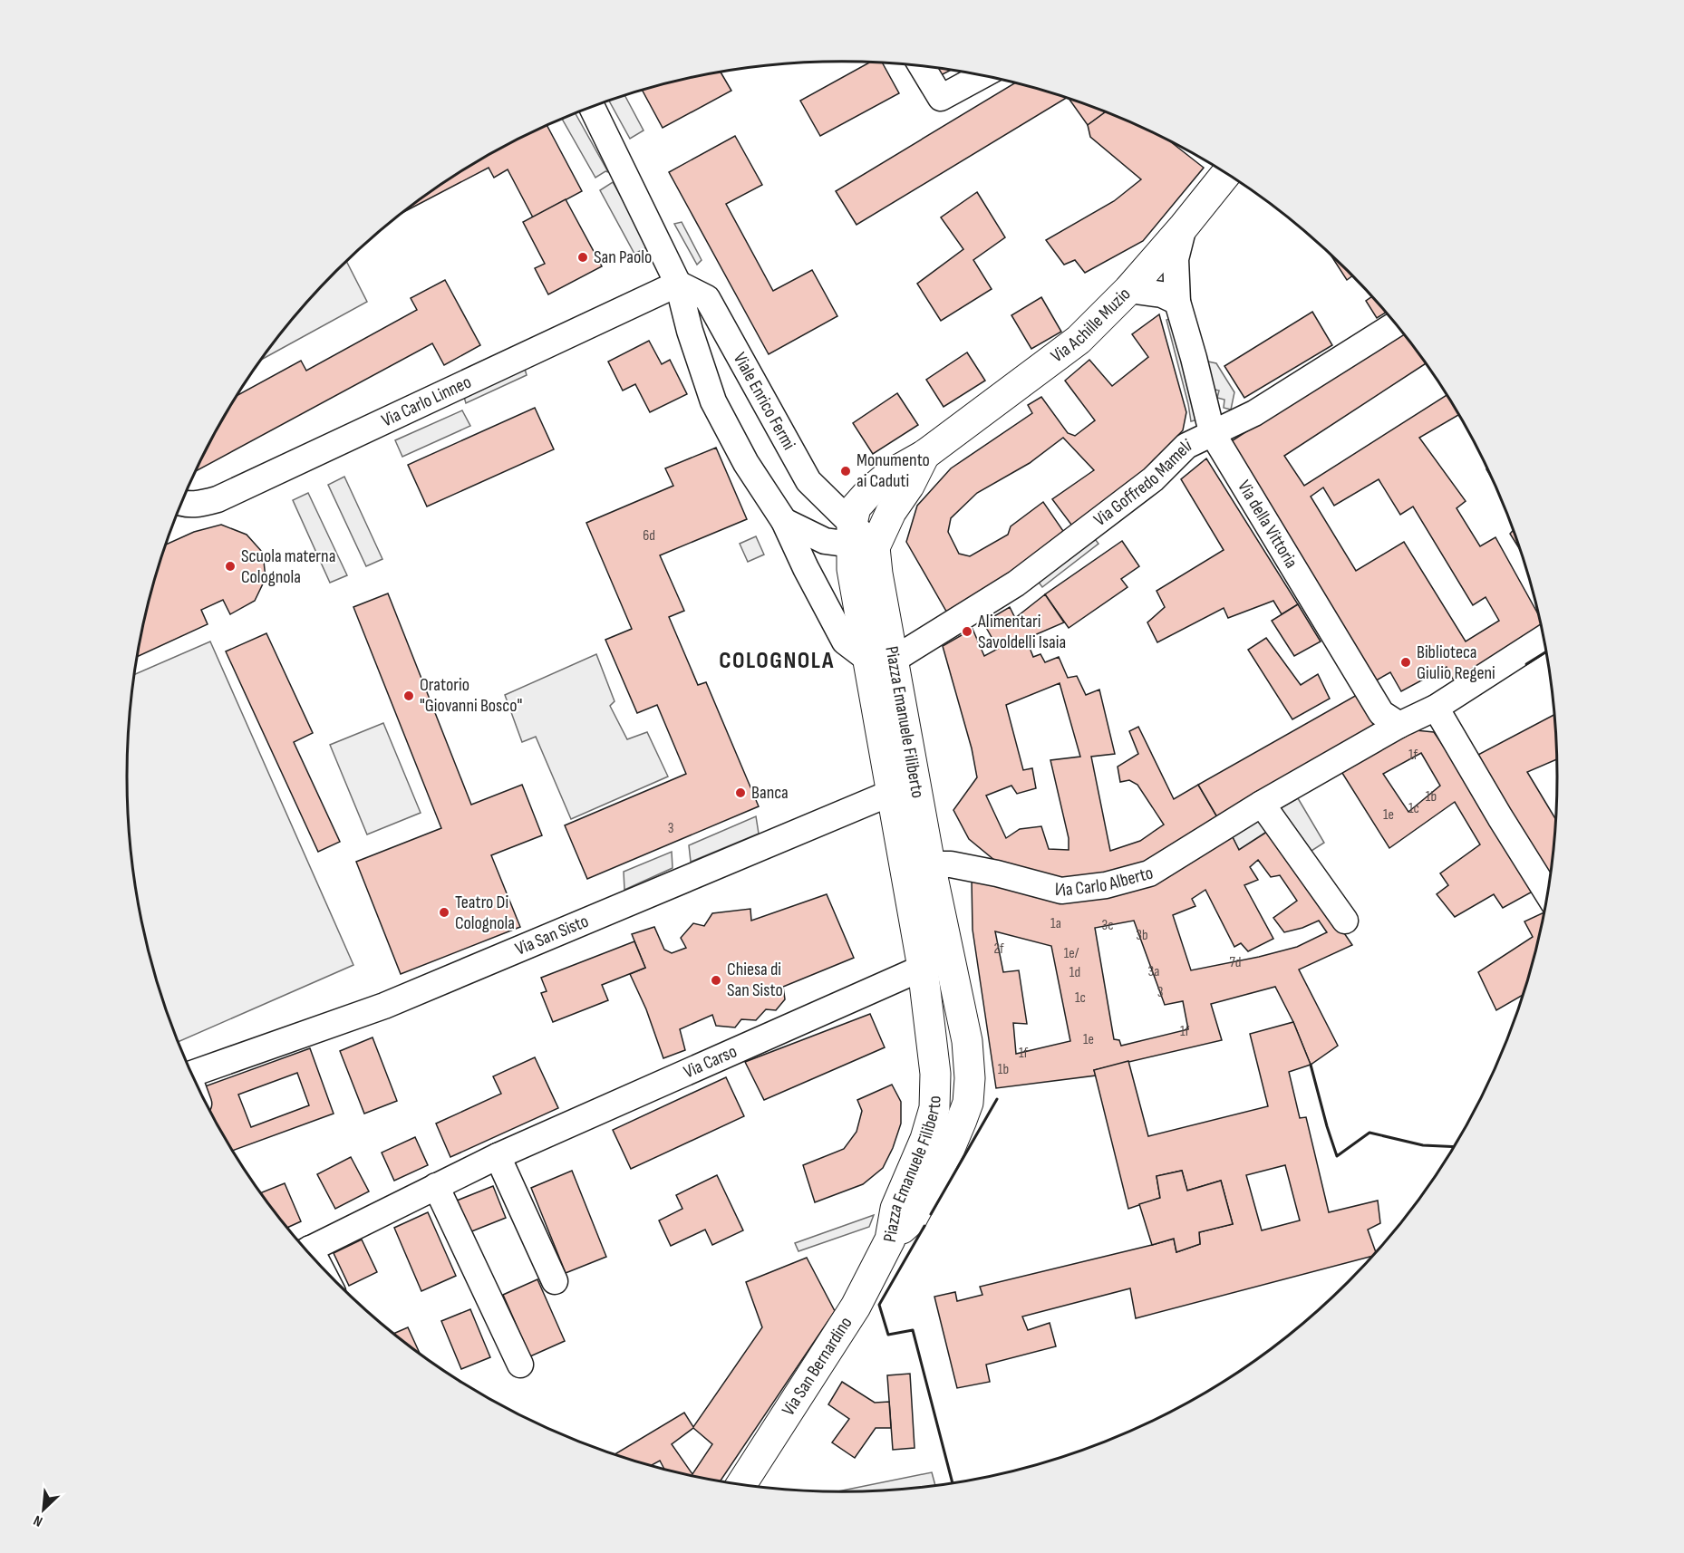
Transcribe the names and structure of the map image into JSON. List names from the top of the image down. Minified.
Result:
{"streets":{"main road":["Via Achille Muzio","Piazza Emanuele Filiberto","Via San Bernardino"],"street":["Via Carlo Linneo","Viale Enrico Fermi","Via Goffredo Mameli","Via della Vittoria","Via Carlo Alberto","Via San Sisto","Via Carso"]},"crossings":[["Via Achille Muzio","Viale Enrico Fermi"],["Via Achille Muzio","Via della Vittoria"],["Via Achille Muzio","Piazza Emanuele Filiberto"],["Via Carlo Linneo","Viale Enrico Fermi"],["Viale Enrico Fermi","Piazza Emanuele Filiberto"],["Via Goffredo Mameli","Via della Vittoria"],["Via Goffredo Mameli","Piazza Emanuele Filiberto"],["Via della Vittoria","Via Carlo Alberto"],["Piazza Emanuele Filiberto","Via Carlo Alberto"],["Piazza Emanuele Filiberto","Via San Sisto"],["Piazza Emanuele Filiberto","Via Carso"],["Piazza Emanuele Filiberto","Via San Bernardino"]],"districts":["COLOGNOLA"],"places":["San Paolo","Monumento ai Caduti","Scuola materna Colognola","Alimentari Savoldelli Isaia","Biblioteca Giulio Regeni","Oratorio \"Giovanni Bosco\"","Banca","Teatro Di Colognola","Chiesa di San Sisto"],"house_numbers":["6d","1f","1b","1c","1e","3","1a","3c","3b","2f","1e/","7d","3a","1d","3","1c","1f","1e","1f","1b"],"north":"bottom left"}
